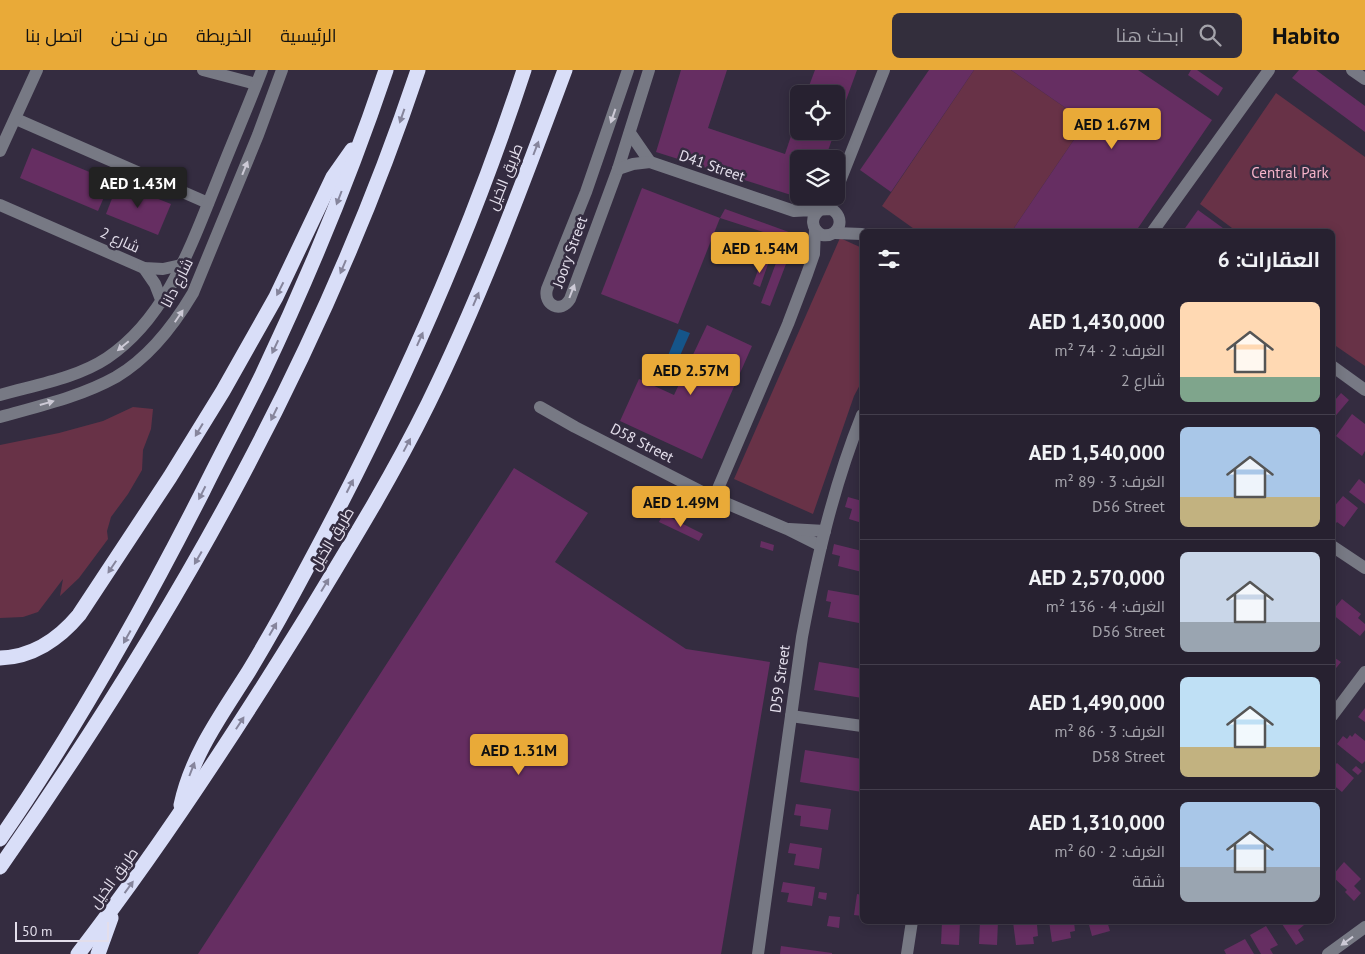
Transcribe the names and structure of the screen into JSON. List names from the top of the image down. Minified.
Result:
{"streets":{"highway":["طريق الخيل"],"street":["D41 Street","شارع 2","Joory Street","شارع دانا","D58 Street","D59 Street"]},"crossings":[["D41 Street","Joory Street"],["شارع 2","شارع دانا"],["D58 Street","D59 Street"]],"parks":["Central Park"],"scale_bar":"50 m","page":{"header":"Habito","search":"ابحث هنا","nav":["الرئيسية","الخريطة","من نحن","اتصل بنا"],"price":["AED 1.67M","AED 1.43M","AED 1.54M","AED 2.57M","AED 1.49M","AED 1.31M"],"heading":"العقارات: 6","list":[{"name":"AED 1,430,000","note":"الغرف: 2 · 74 m² · شارع 2"},{"name":"AED 1,540,000","note":"الغرف: 3 · 89 m² · D56 Street"},{"name":"AED 2,570,000","note":"الغرف: 4 · 136 m² · D56 Street"},{"name":"AED 1,490,000","note":"الغرف: 3 · 86 m² · D58 Street"},{"name":"AED 1,310,000","note":"الغرف: 2 · 60 m² · شقة"}],"scale":"50 m"}}
